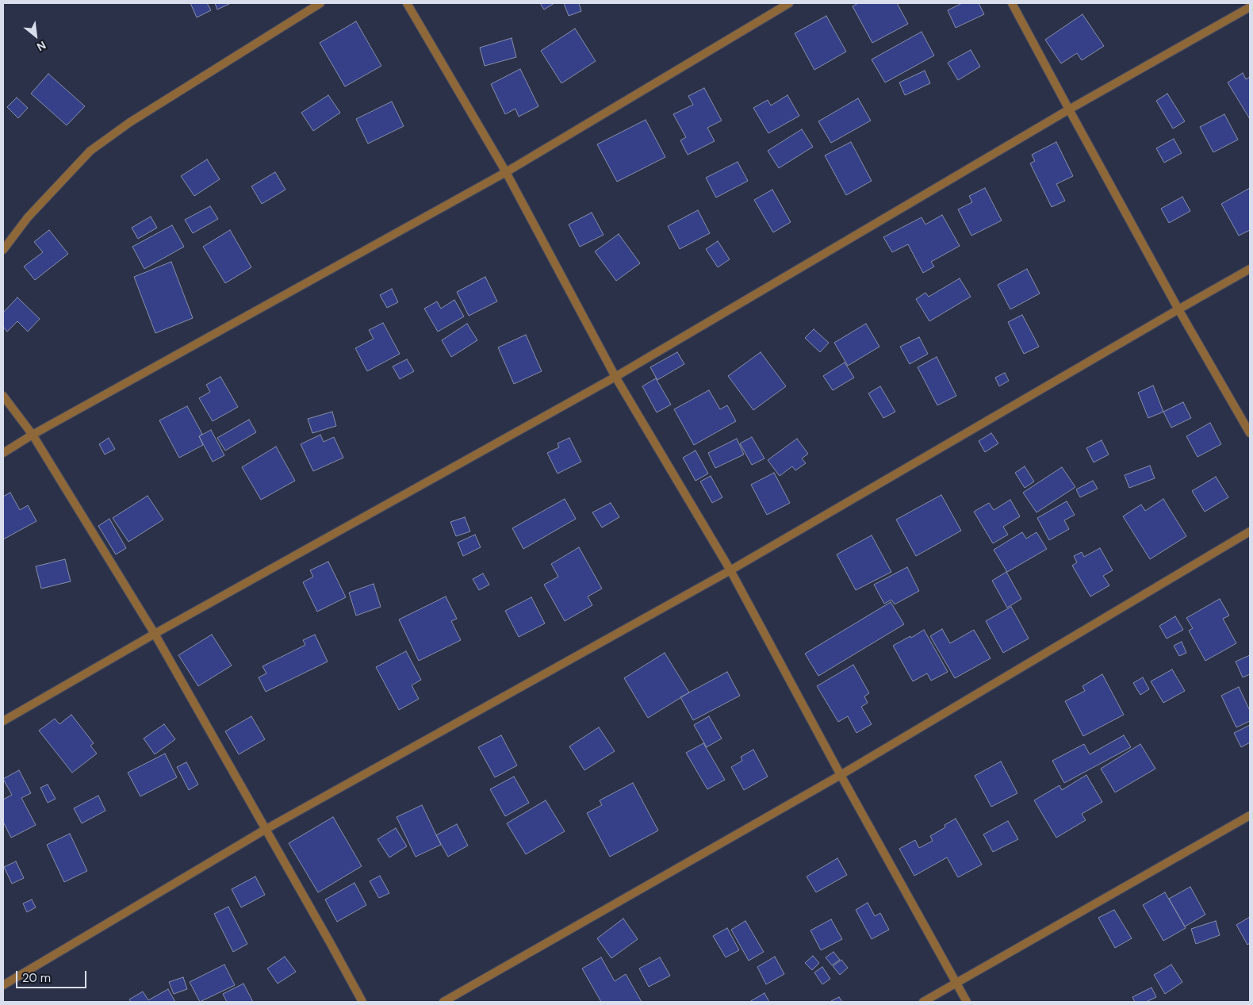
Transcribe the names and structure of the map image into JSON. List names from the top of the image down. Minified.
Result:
{"scale_bar":"20 m","north":"bottom right"}
